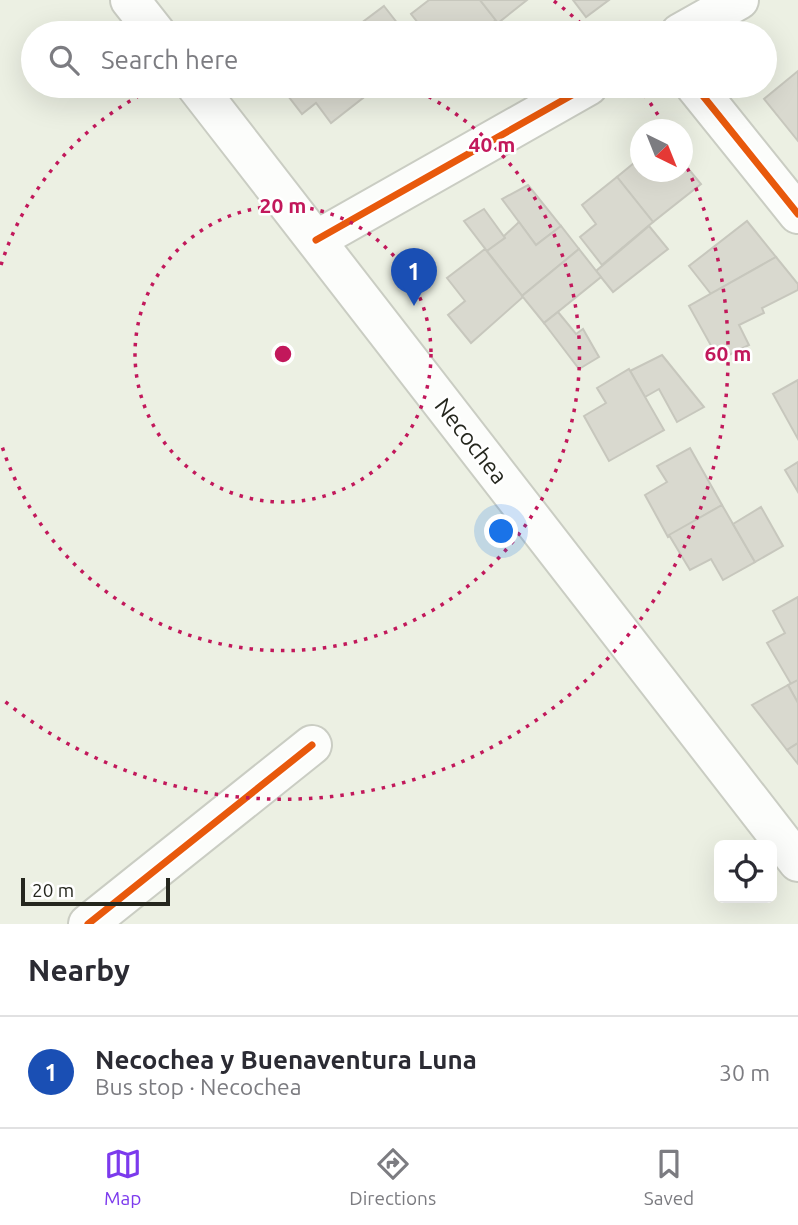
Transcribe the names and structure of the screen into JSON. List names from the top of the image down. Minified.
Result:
{"streets":{"main road":["Necochea"]},"scale_bar":"20 m","north":"bottom right","page":{"search":"Search here","pins":"1","scale":"20 m","heading":"Nearby","list":[{"mark":"1","name":"Necochea y Buenaventura Luna","note":"Bus stop · Necochea","value":"30 m"}],"nav":["Map","Directions","Saved"]},"rings":["40 m","20 m","60 m"]}
